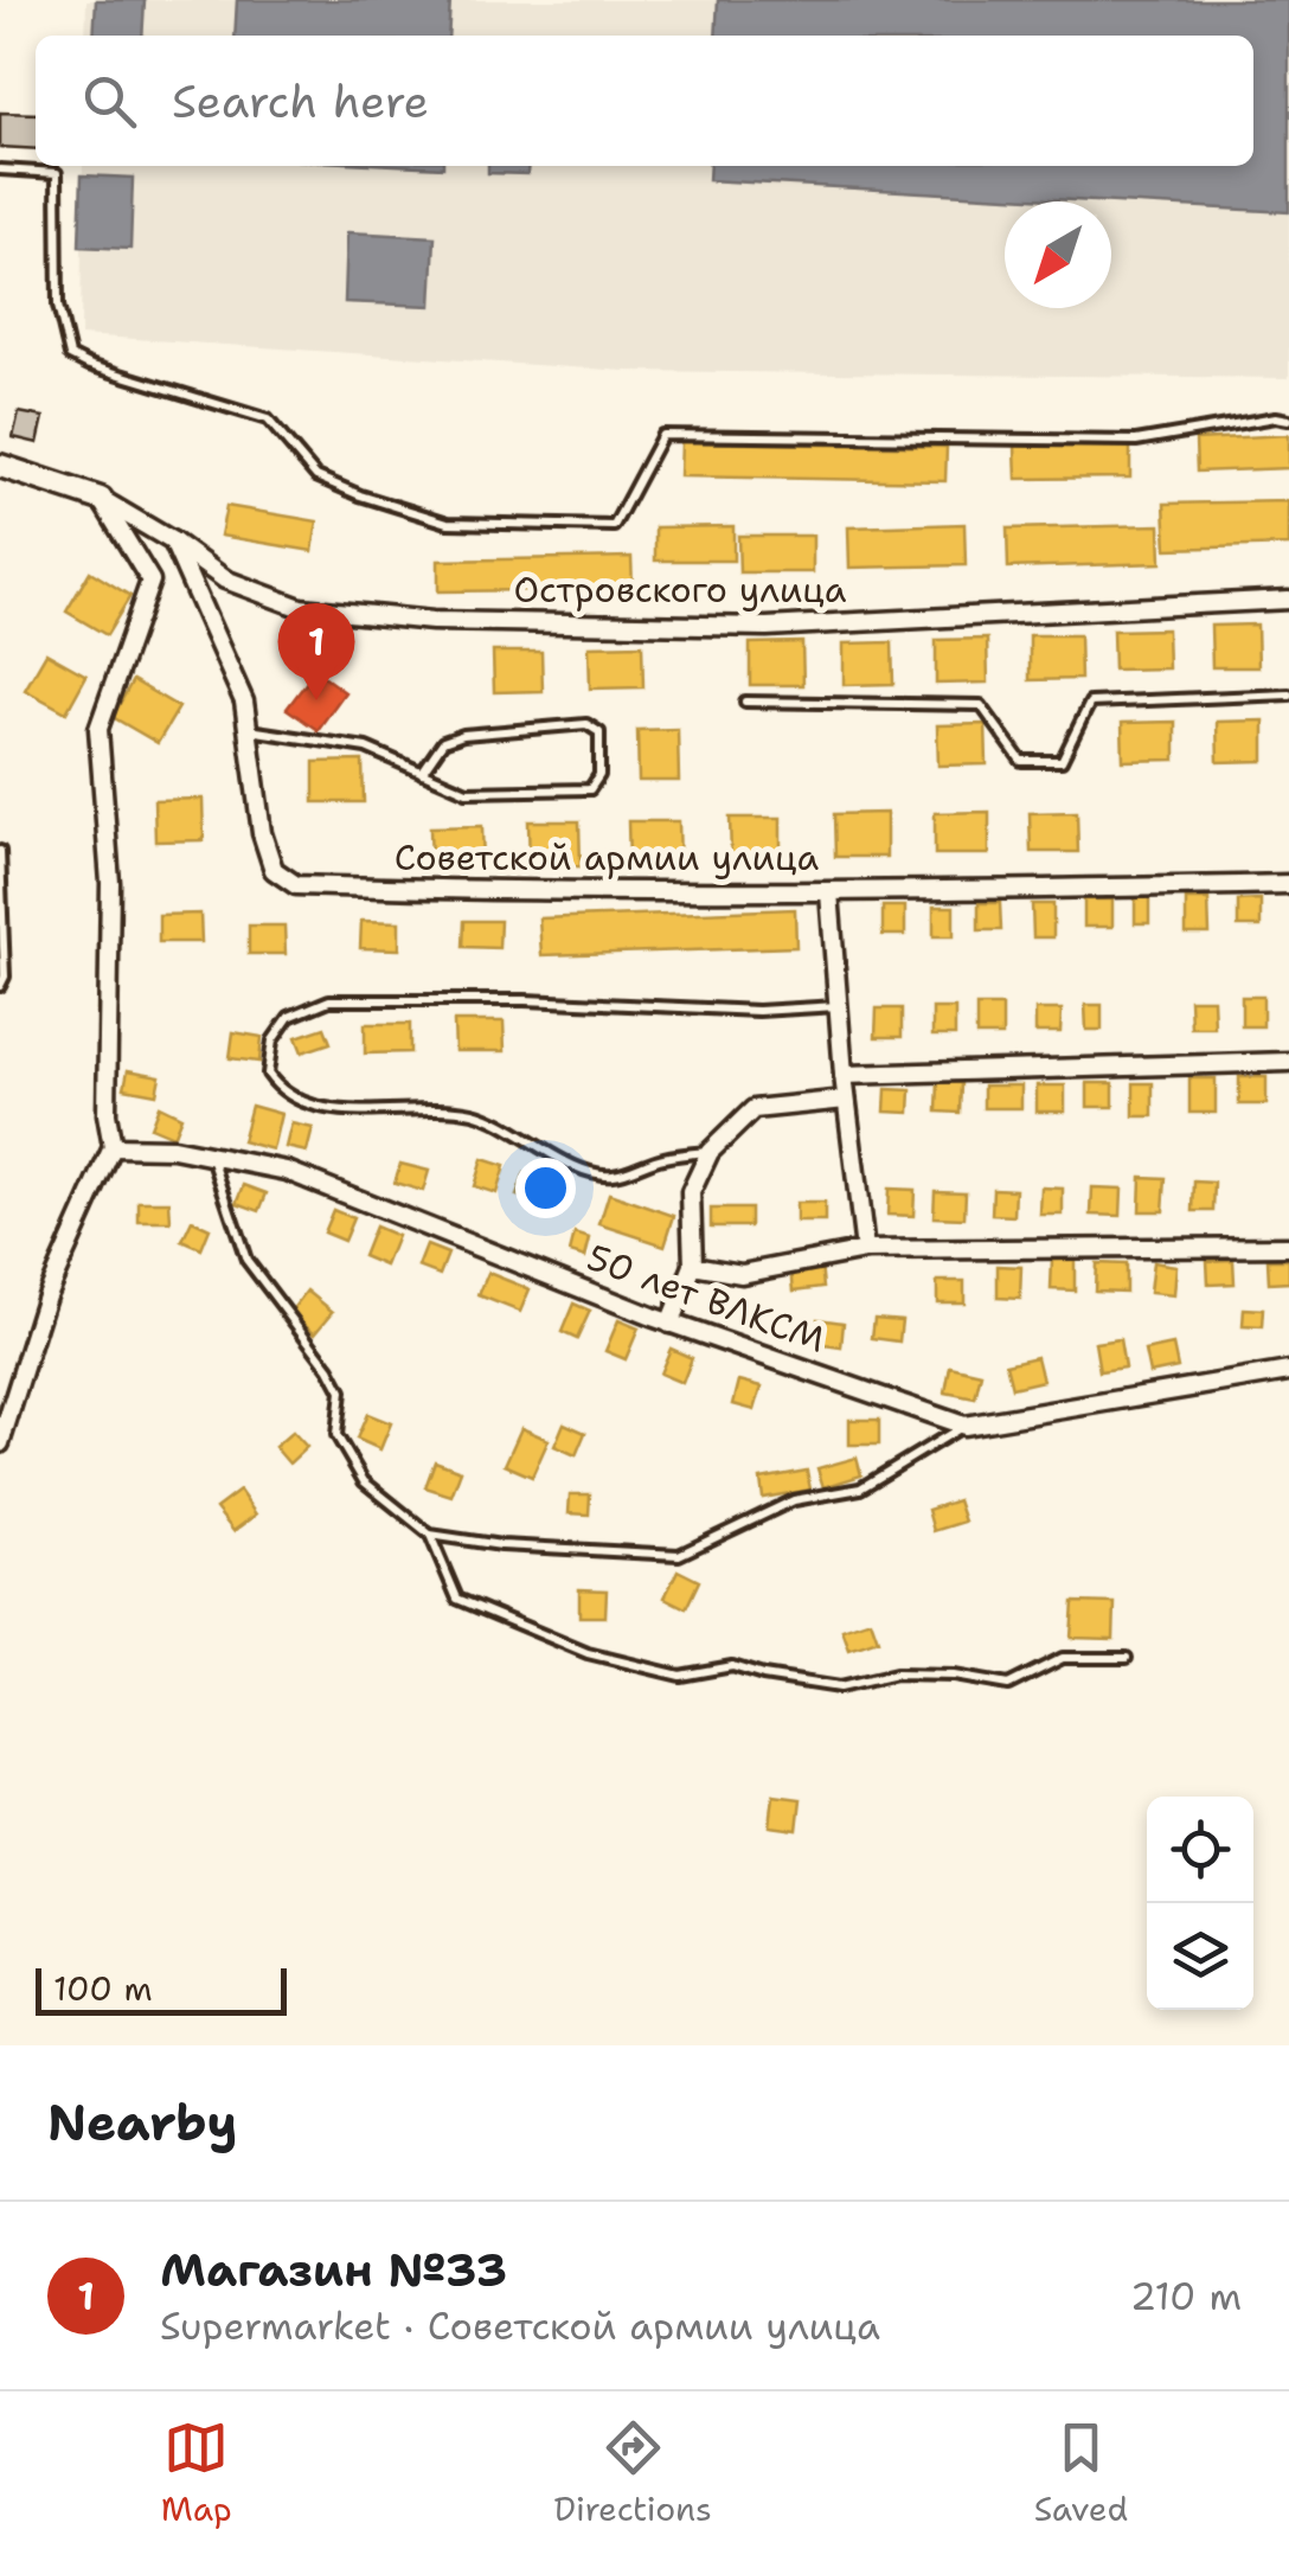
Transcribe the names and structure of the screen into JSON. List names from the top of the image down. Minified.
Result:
{"streets":{"street":["Островского улица","Советской армии улица","50 лет ВЛКСМ"]},"crossings":[["Островского улица","Советской армии улица"]],"scale_bar":"100 m","north":"bottom left","page":{"search":"Search here","pins":"1","scale":"100 m","heading":"Nearby","list":[{"mark":"1","name":"Магазин №33","note":"Supermarket · Советской армии улица","value":"210 m"}],"nav":["Map","Directions","Saved"]}}
